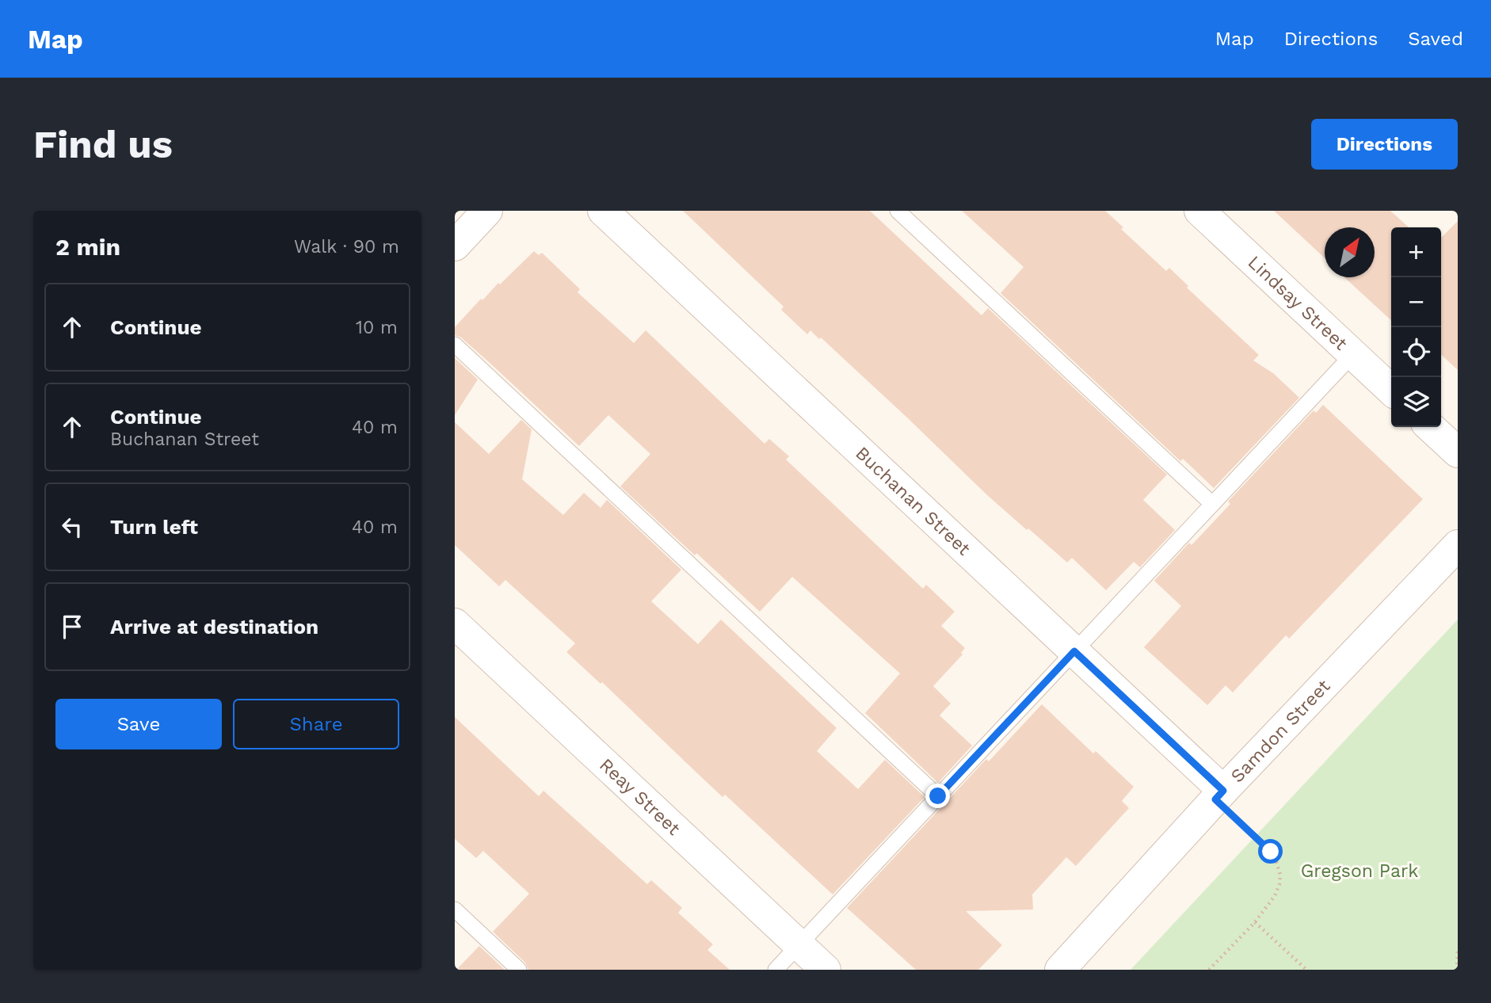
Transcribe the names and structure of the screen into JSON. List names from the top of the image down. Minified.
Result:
{"streets":{"street":["Lindsay Street","Buchanan Street","Samdon Street","Reay Street"]},"crossings":[["Buchanan Street","Samdon Street"]],"parks":["Gregson Park"],"north":"top right","page":{"header":"Map","nav":["Map","Directions","Saved"],"buttons":["Directions",["Save","Share"]],"title":"Find us","heading":["2 min","Walk · 90 m"],"map_buttons":["+","−"],"list":[["Continue","10 m"],["Continue","Buchanan Street","40 m"],["Turn left","40 m"],"Arrive at destination"]}}
